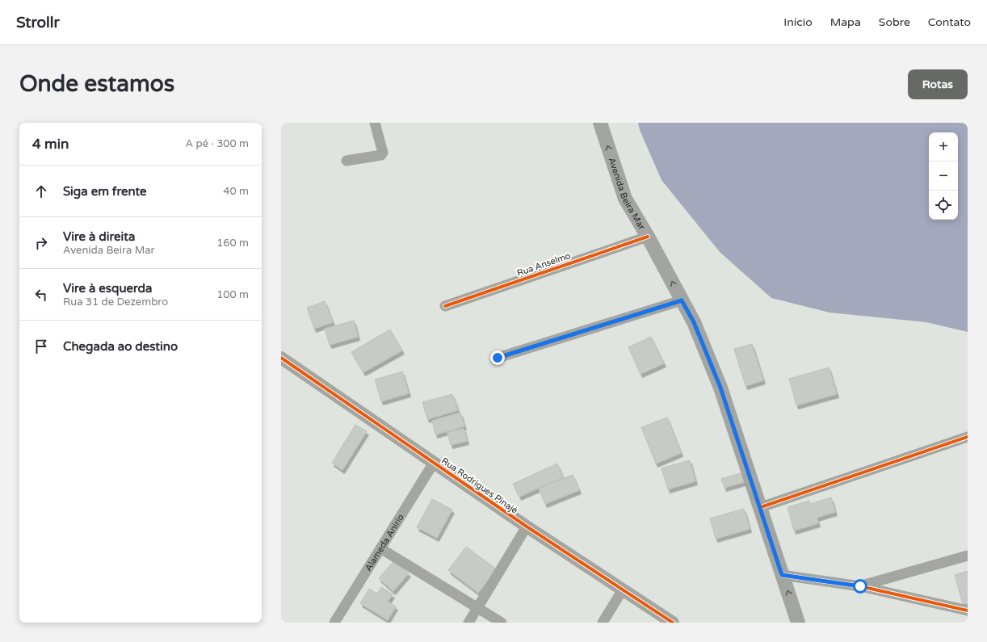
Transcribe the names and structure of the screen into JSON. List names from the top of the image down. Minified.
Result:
{"streets":{"main road":["Avenida Beira Mar"],"street":["Rua Anselmo","Rua Rodrigues Pinajé","Alameda Anirio"]},"crossings":[["Avenida Beira Mar","Rua Anselmo"],["Rua Rodrigues Pinajé","Alameda Anirio"]],"one_way":["Avenida Beira Mar"],"page":{"header":"Strollr","nav":["Início","Mapa","Sobre","Contato"],"buttons":"Rotas","title":"Onde estamos","heading":["4 min","A pé · 300 m"],"map_buttons":["+","−"],"list":[["Siga em frente","40 m"],["Vire à direita","Avenida Beira Mar","160 m"],["Vire à esquerda","Rua 31 de Dezembro","100 m"],"Chegada ao destino"]}}
